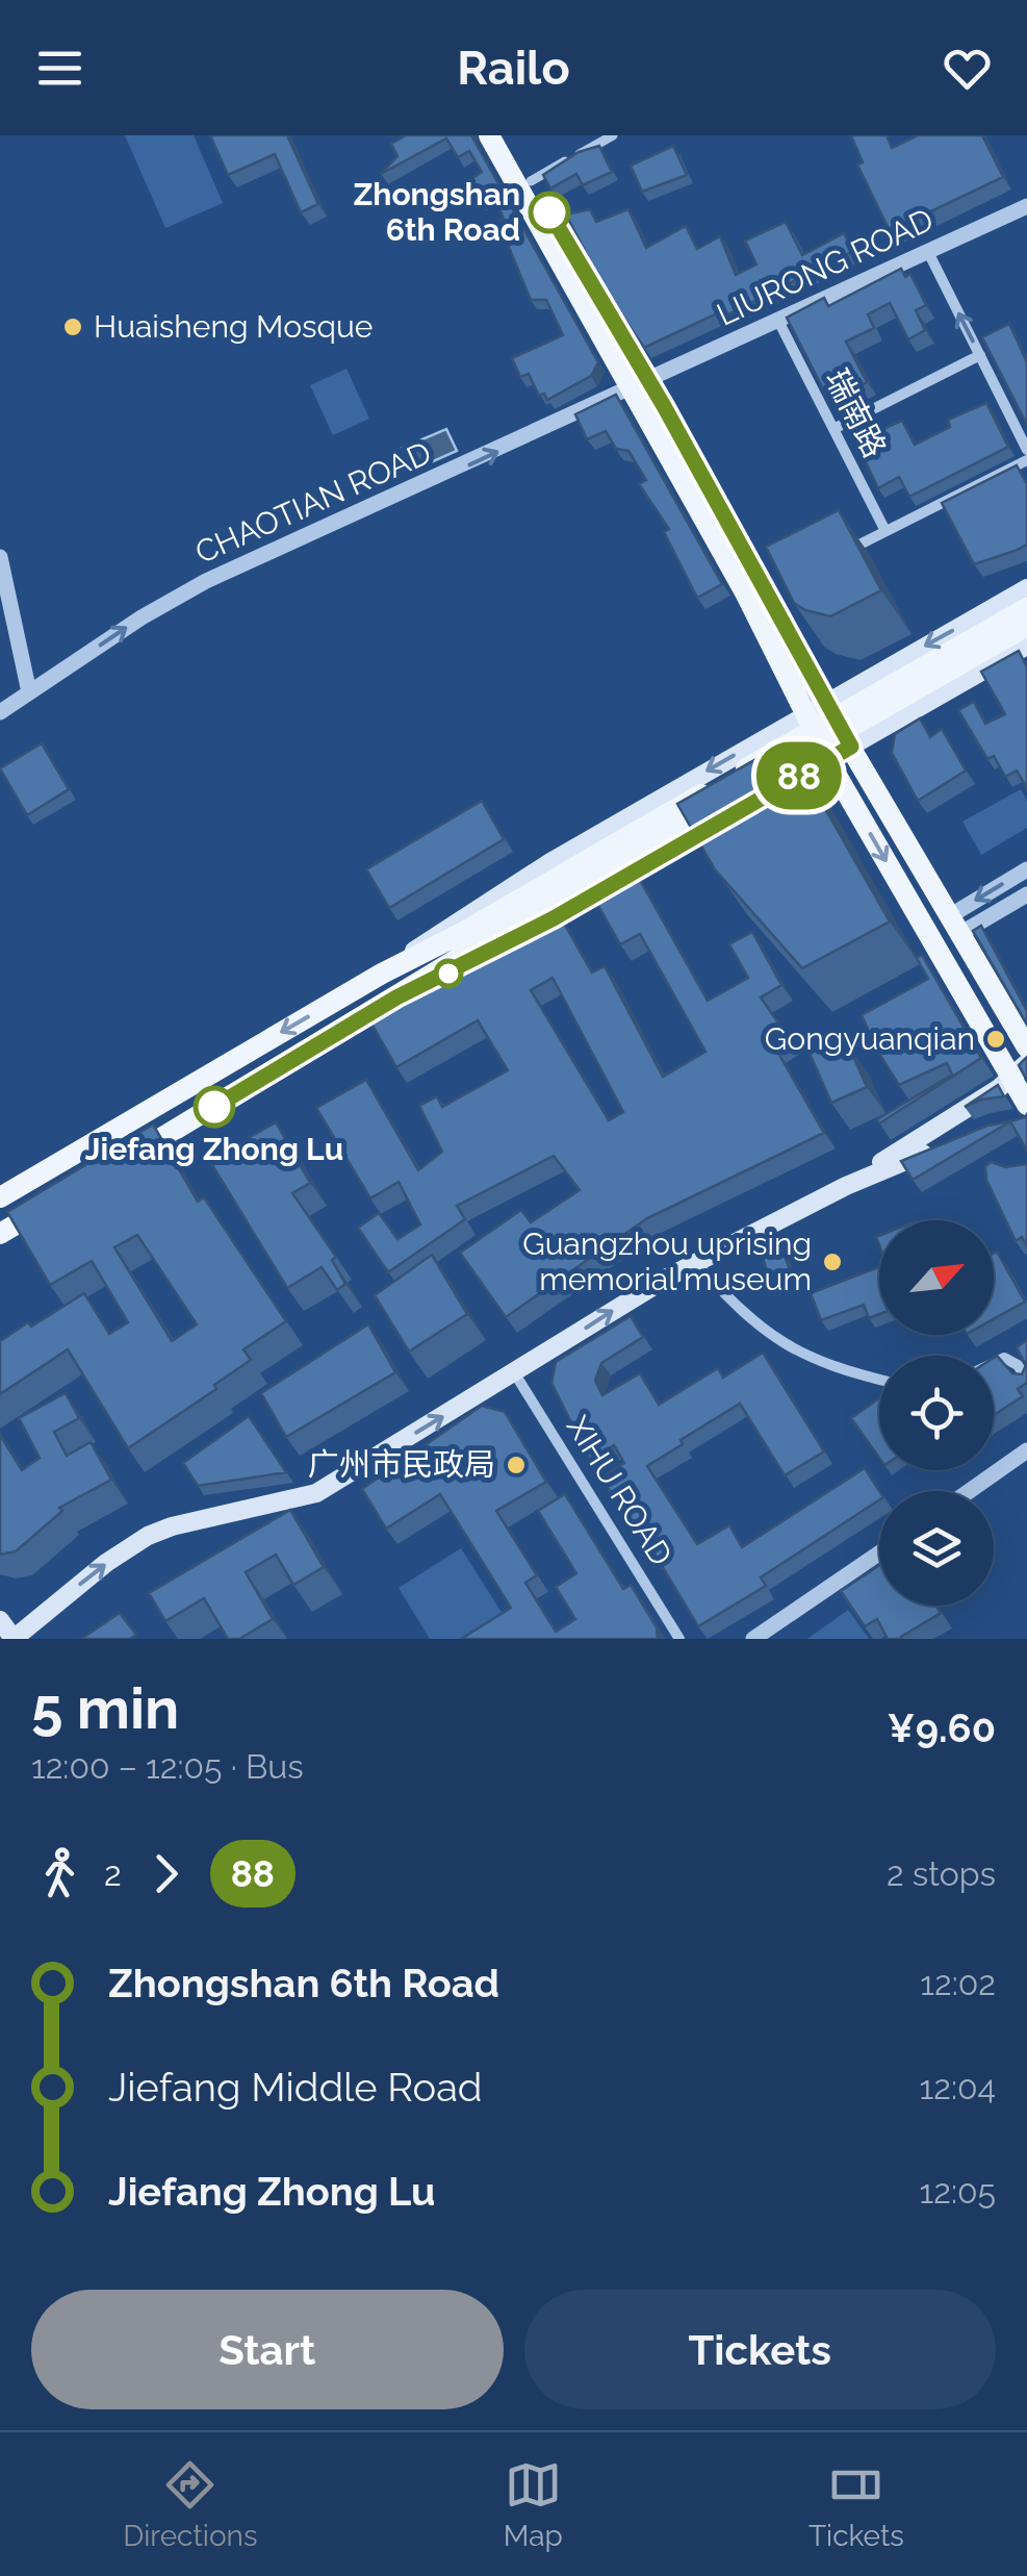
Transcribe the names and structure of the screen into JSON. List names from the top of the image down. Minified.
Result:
{"streets":{"street":["LIURONG ROAD","瑞南路","CHAOTIAN ROAD","XIHU ROAD"]},"crossings":[["LIURONG ROAD","瑞南路"],["LIURONG ROAD","CHAOTIAN ROAD"]],"one_way":["CHAOTIAN ROAD"],"places":["Zhongshan 6th Road","Huaisheng Mosque","Gongyuanqian","Jiefang Zhong Lu","Guangzhou uprising memorial museum","广州市民政局"],"lines":["bus line 88"],"north":"top right","page":{"header":"Railo","on_map":"88","heading":["5 min","12:00 – 12:05 · Bus","¥9.60"],"legs":["2","88","2 stops"],"list":[{"name":"Zhongshan 6th Road","value":"12:02"},{"name":"Jiefang Middle Road","value":"12:04"},{"name":"Jiefang Zhong Lu","value":"12:05"}],"buttons":["Start","Tickets"],"tabs":["Directions","Map","Tickets"]}}
